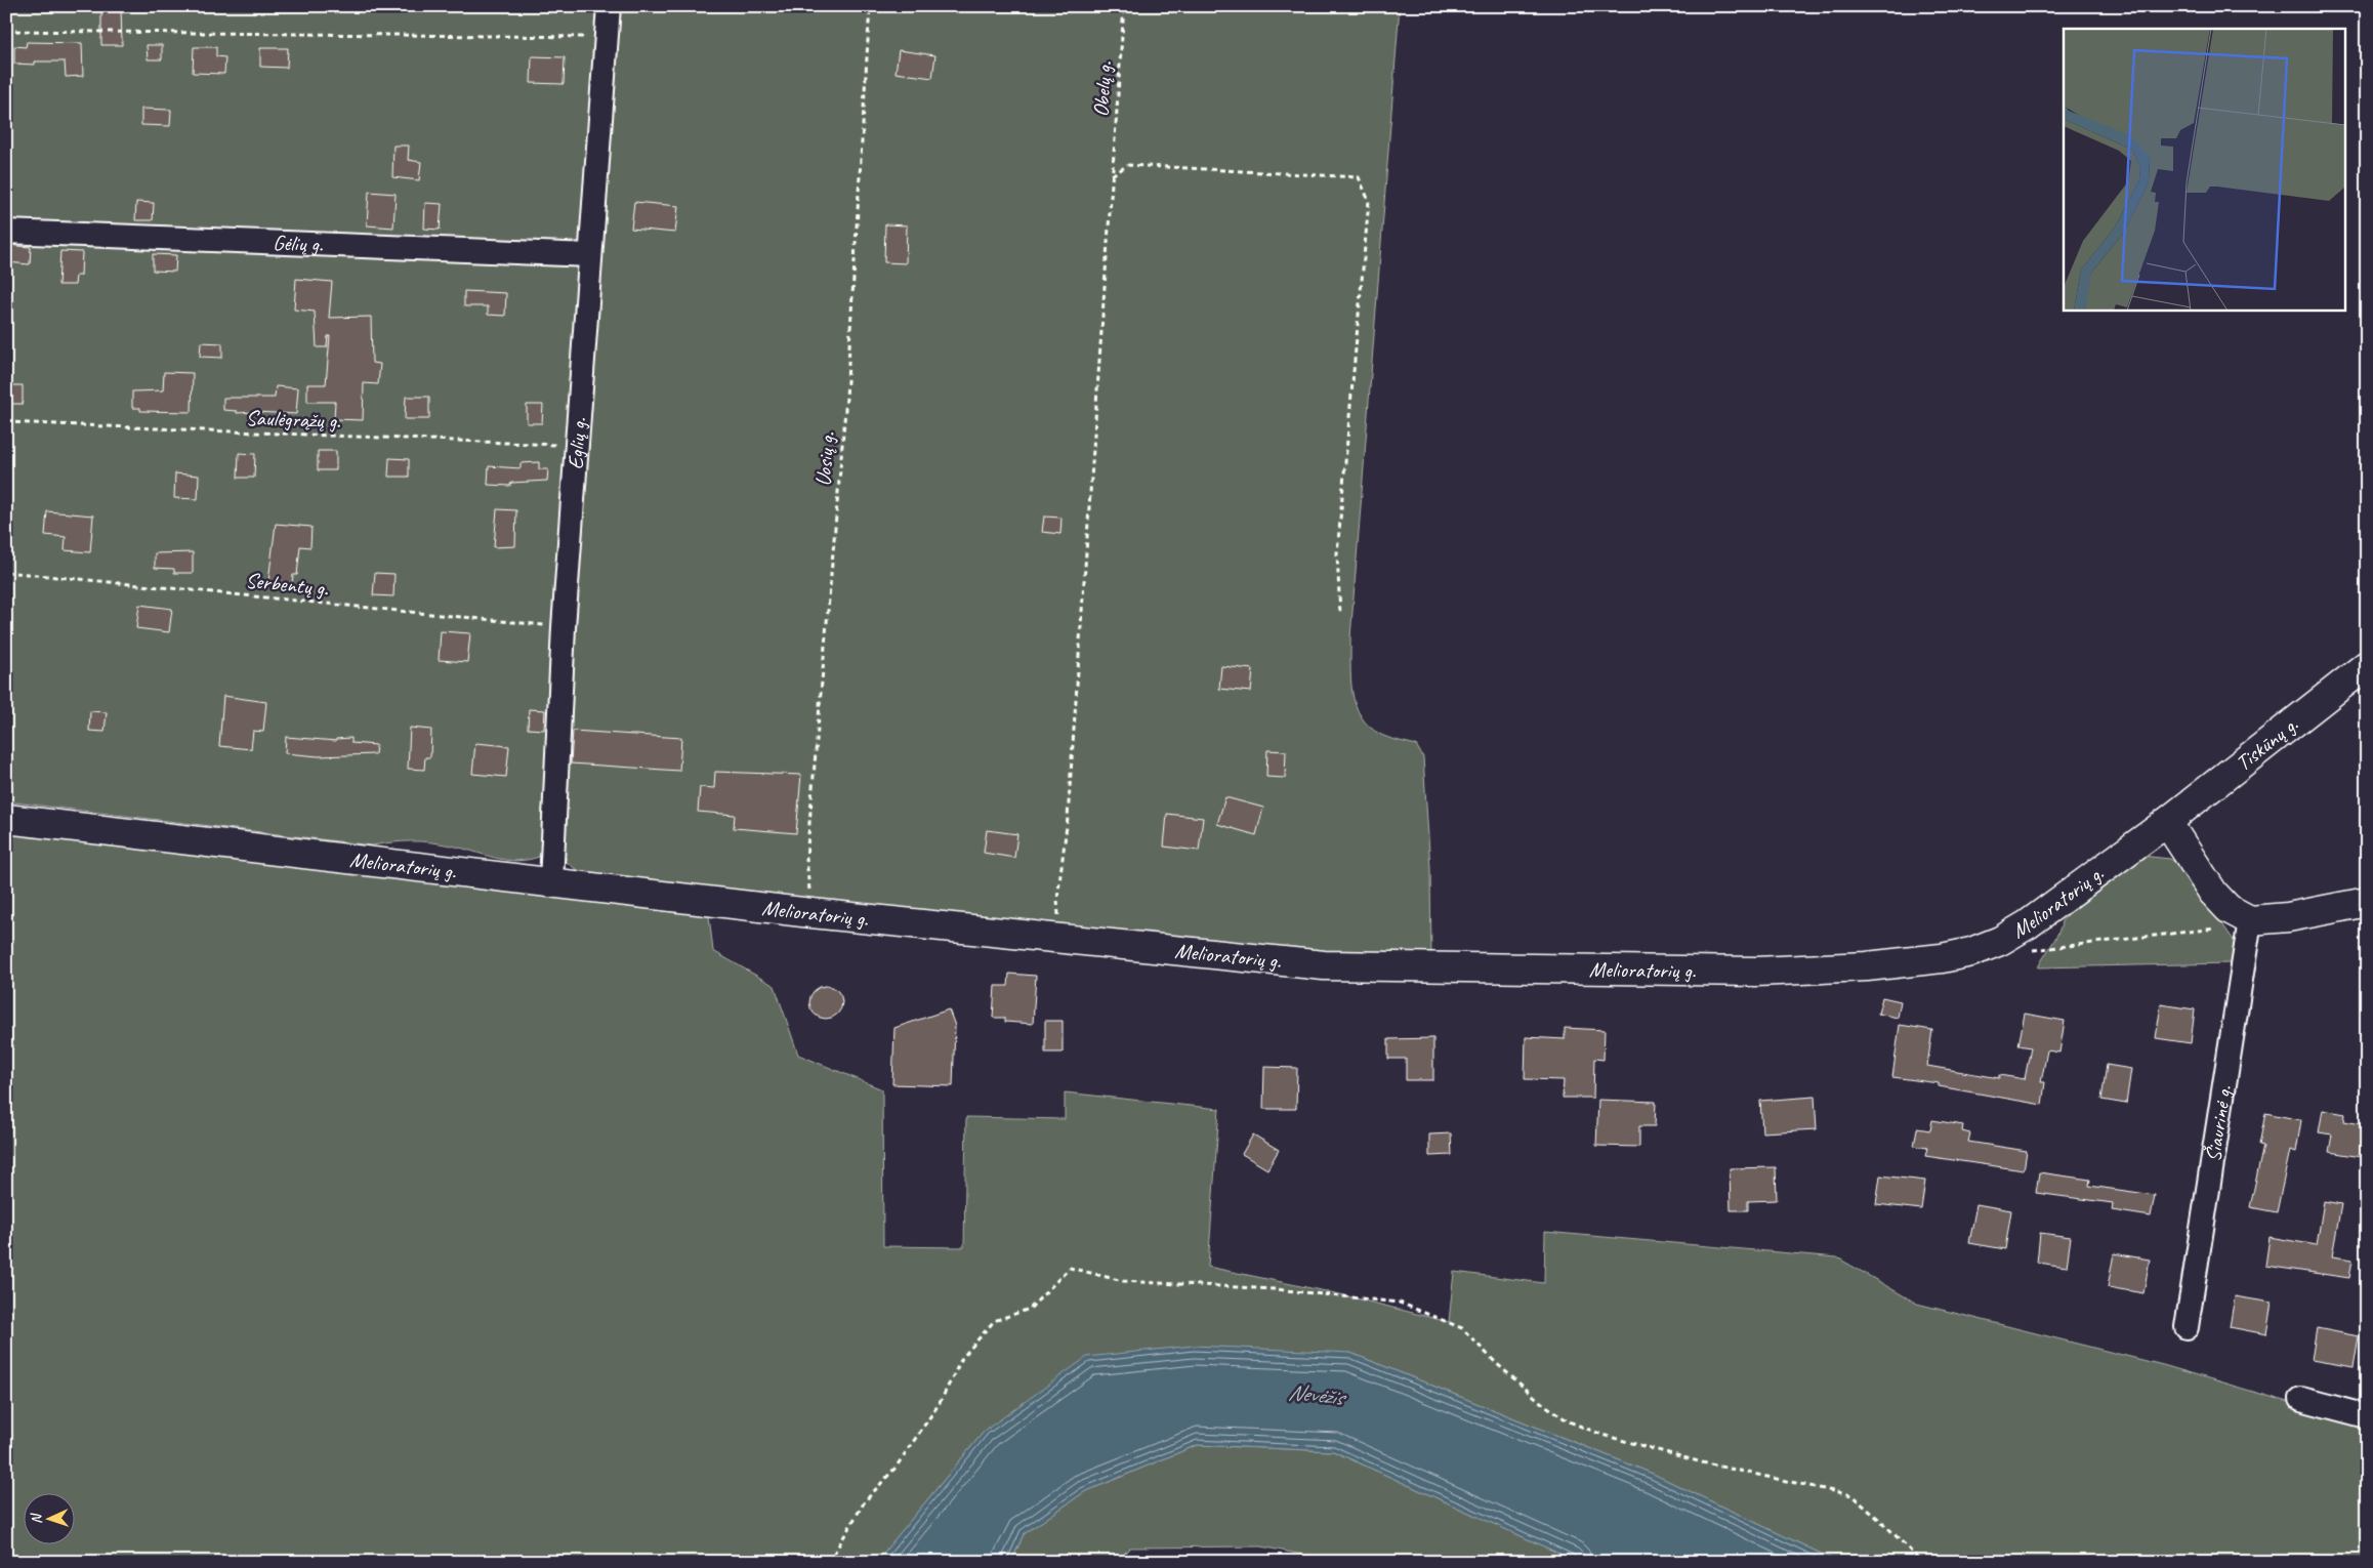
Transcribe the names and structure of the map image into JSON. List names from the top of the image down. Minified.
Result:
{"streets":{"main road":["Tiskūnų g.","Melioratorių g."],"street":["Gėlių g.","Eglių g.","Šiaurinė g."],"path":["Obelų g.","Saulėgrąžų g.","Uosių g.","Serbentų g."]},"crossings":[["Obelų g.","Melioratorių g."],["Gėlių g.","Eglių g."],["Saulėgrąžų g.","Eglių g."],["Eglių g.","Serbentų g."],["Eglių g.","Melioratorių g."],["Uosių g.","Melioratorių g."],["Tiskūnų g.","Melioratorių g."]],"water":["Nevėžis"],"north":"left"}
